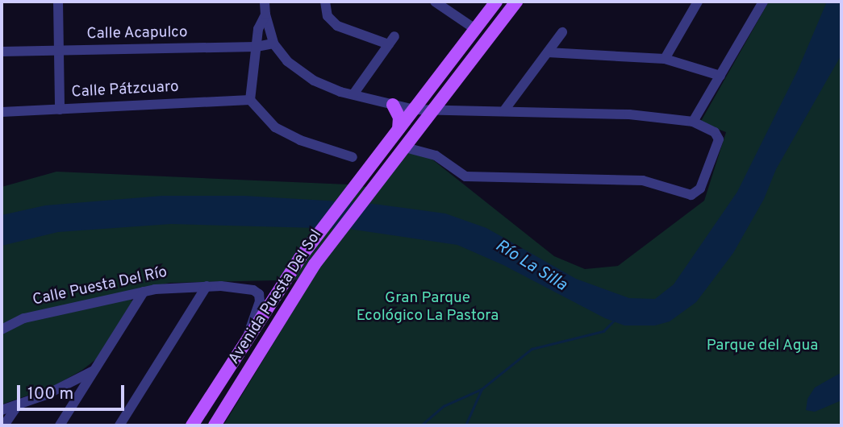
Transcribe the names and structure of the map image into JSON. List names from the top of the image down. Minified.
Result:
{"streets":{"main road":["Avenida Puesta Del Sol"],"street":["Calle Acapulco","Calle Pátzcuaro","Calle Puesta Del Río"]},"crossings":[["Calle Puesta Del Río","Avenida Puesta Del Sol"]],"water":["Río La Silla"],"parks":["Gran Parque Ecológico La Pastora","Parque del Agua"],"scale_bar":"100 m"}
